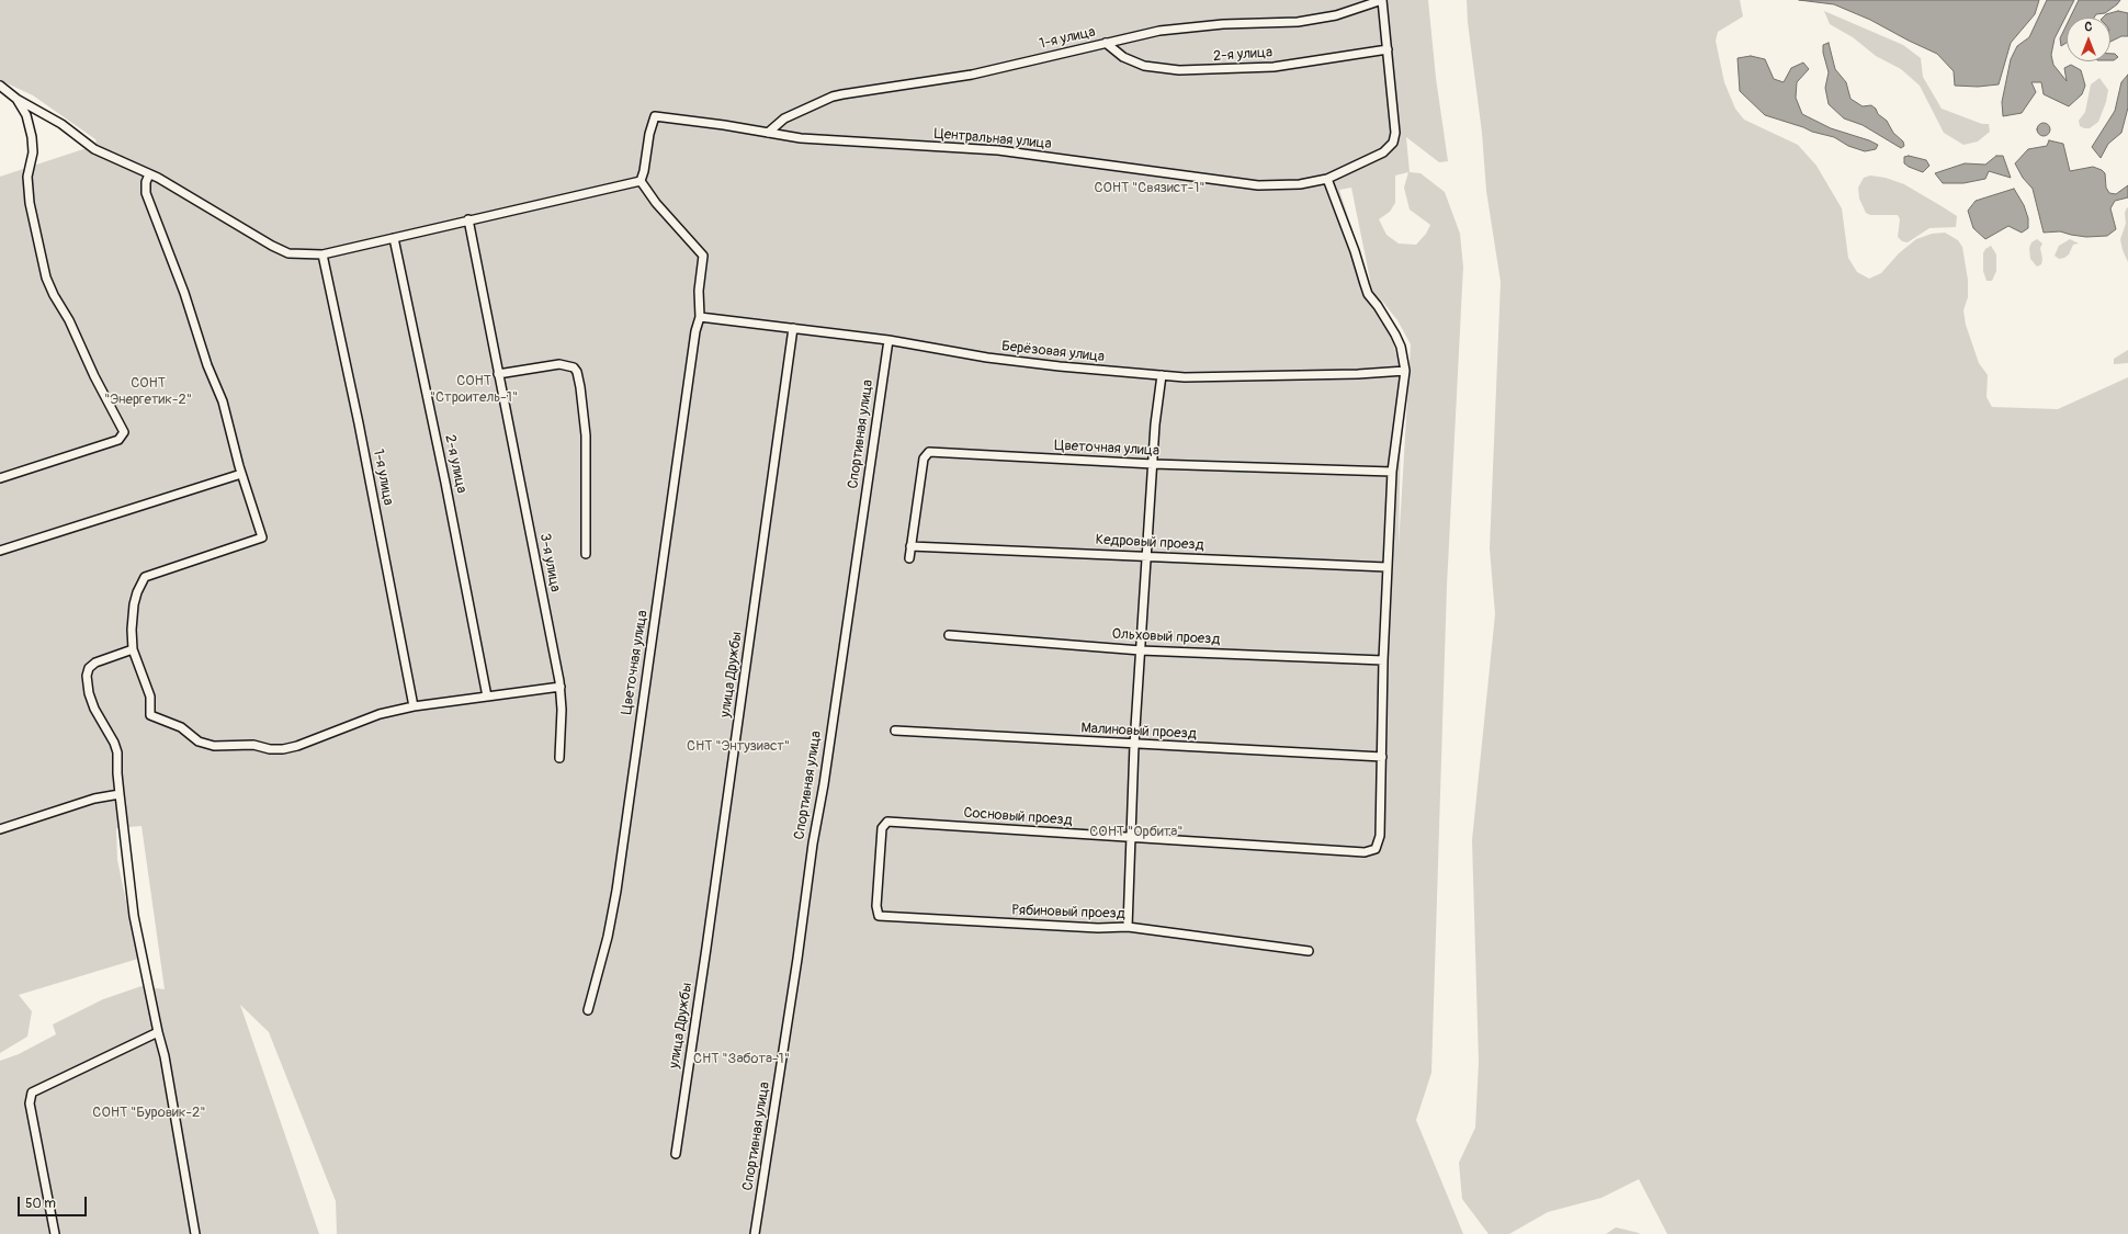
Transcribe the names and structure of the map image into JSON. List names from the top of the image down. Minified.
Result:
{"streets":{"street":["1-я улица","2-я улица","Центральная улица","Берёзовая улица","Спортивная улица","Цветочная улица","Кедровый проезд","3-я улица","Ольховый проезд","улица Дружбы","Малиновый проезд","Сосновый проезд","Рябиновый проезд"]},"crossings":[["1-я улица","2-я улица"],["1-я улица","Центральная улица"],["2-я улица","Центральная улица"],["Центральная улица","Цветочная улица"],["Берёзовая улица","Спортивная улица"],["Берёзовая улица","Цветочная улица"],["Берёзовая улица","улица Дружбы"],["Цветочная улица","Кедровый проезд"],["Малиновый проезд","Сосновый проезд"],["Сосновый проезд","Рябиновый проезд"]],"parks":["СОНТ \"Связист-1\"","СОНТ \"Строитель-1\"","СОНТ \"Энергетик-2\"","СНТ \"Энтузиаст\"","СОНТ \"Орбита\"","СНТ \"Забота-1\"","СОНТ \"Буровик-2\""],"scale_bar":"50 m","north":"top"}
